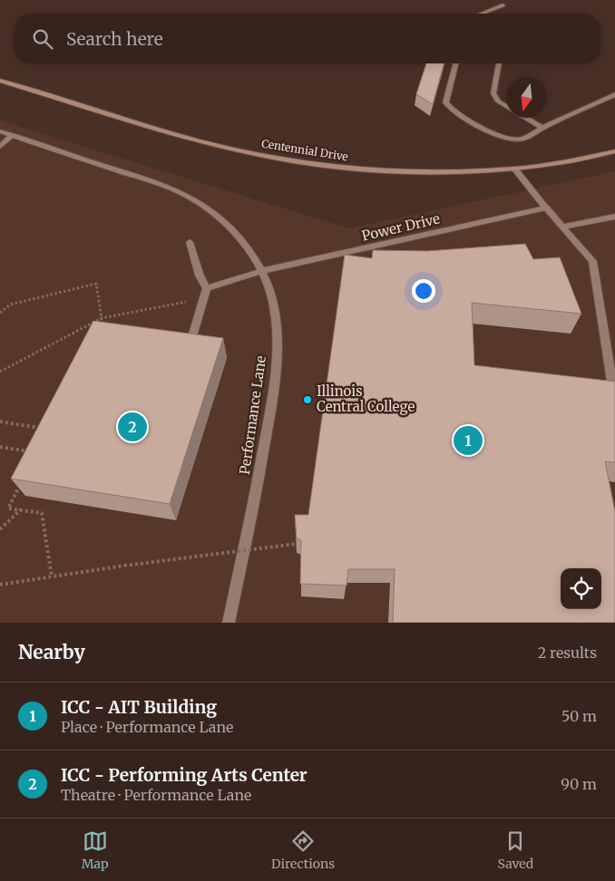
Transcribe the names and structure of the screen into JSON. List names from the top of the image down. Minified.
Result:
{"streets":{"main road":["Centennial Drive"],"street":["Power Drive","Performance Lane"]},"crossings":[["Power Drive","Performance Lane"]],"places":["Illinois Central College"],"north":"bottom","page":{"search":"Search here","pins":["2","1"],"heading":["Nearby","2 results"],"list":[{"mark":"1","name":"ICC - AIT Building","note":"Place · Performance Lane","value":"50 m"},{"mark":"2","name":"ICC - Performing Arts Center","note":"Theatre · Performance Lane","value":"90 m"}],"nav":["Map","Directions","Saved"]}}
